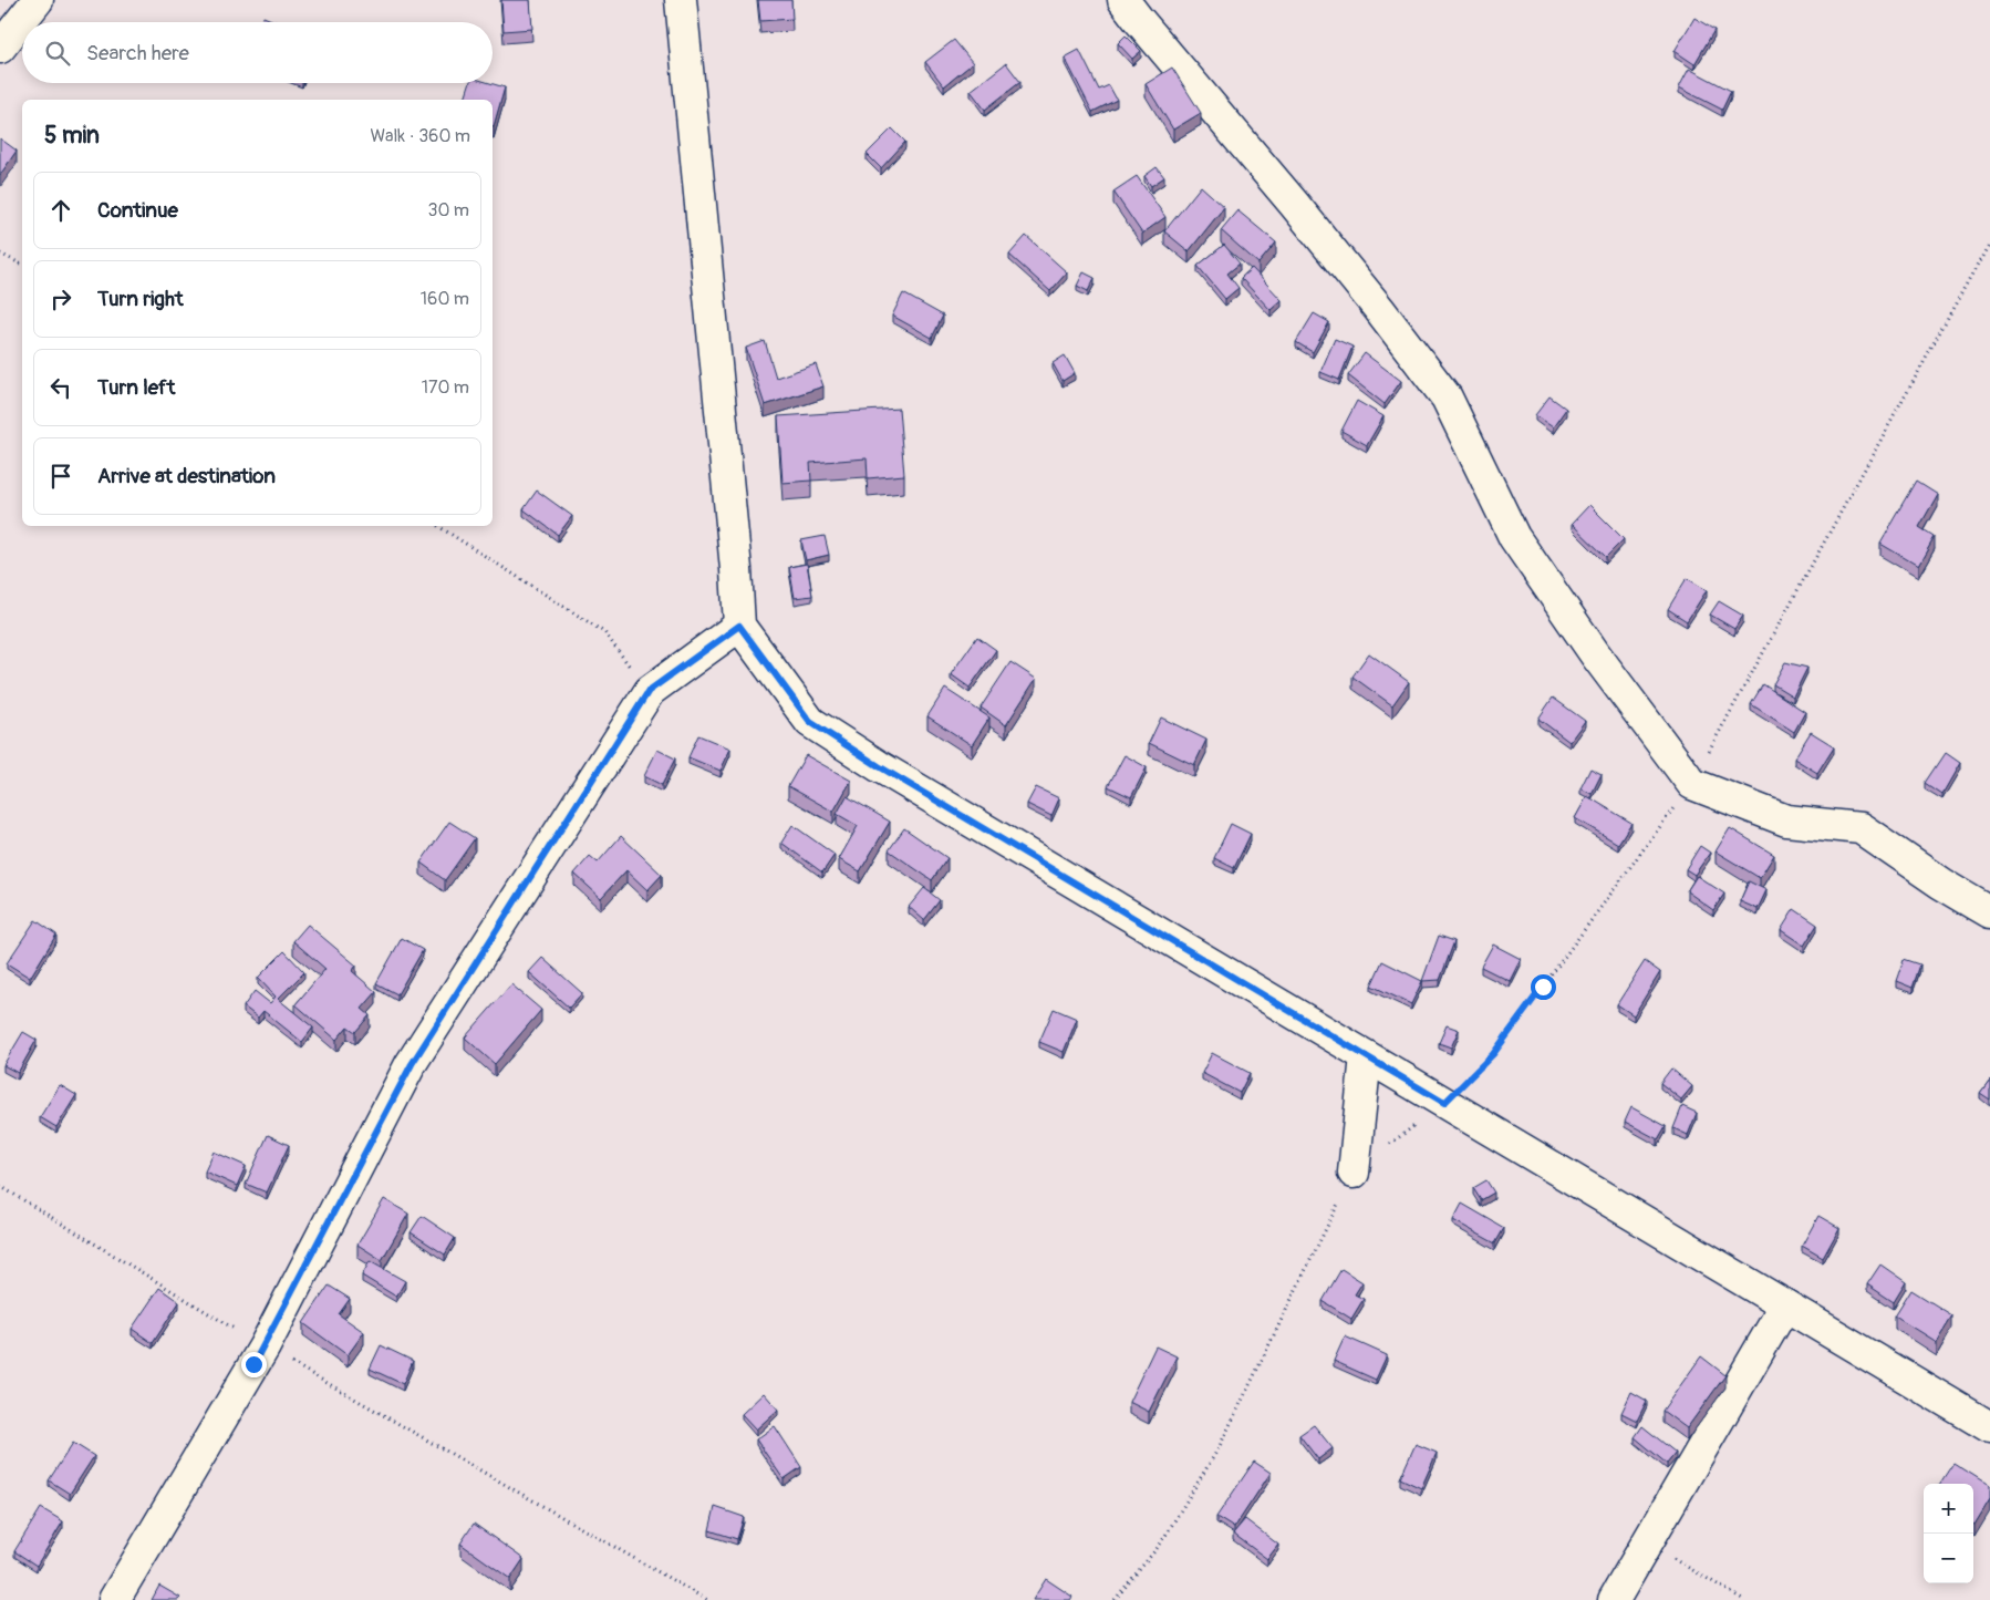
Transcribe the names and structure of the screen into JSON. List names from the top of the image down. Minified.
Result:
{"page":{"search":"Search here","heading":["5 min","Walk · 360 m"],"list":[["Continue","30 m"],["Turn right","160 m"],["Turn left","170 m"],"Arrive at destination"],"map_buttons":["+","−"]}}
